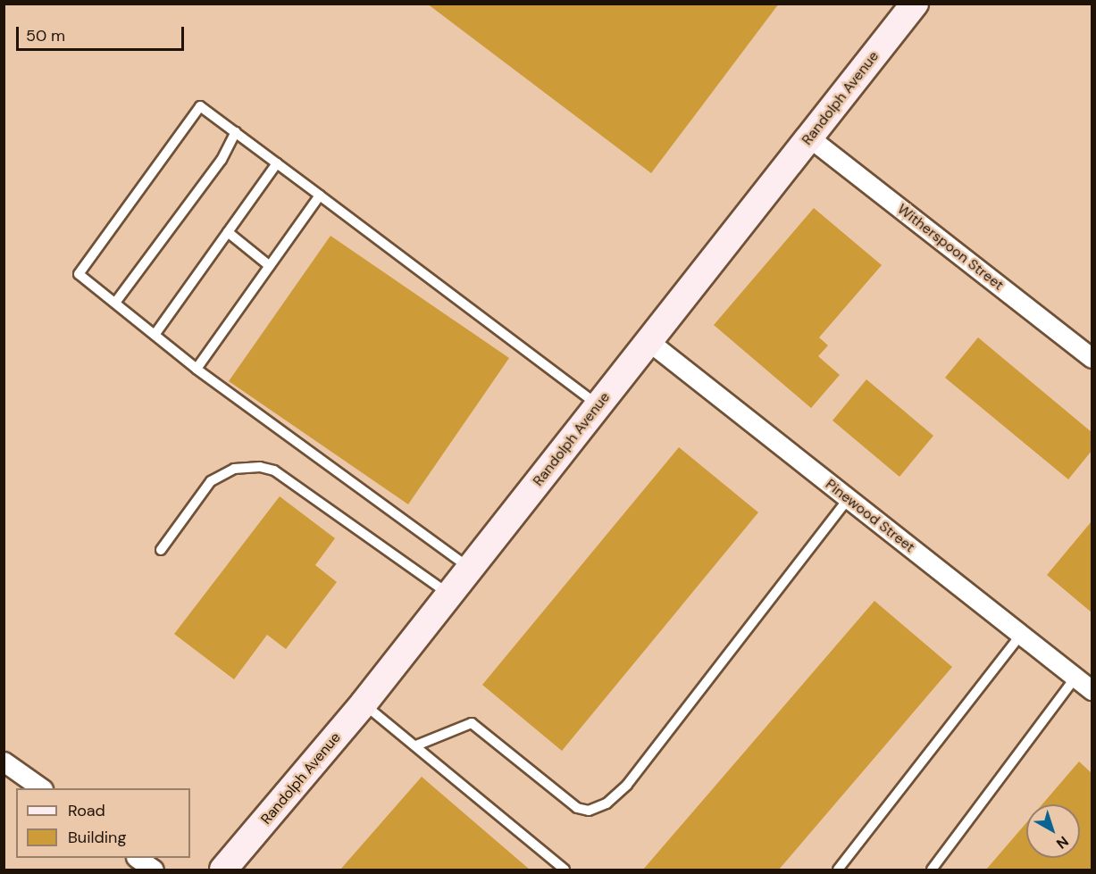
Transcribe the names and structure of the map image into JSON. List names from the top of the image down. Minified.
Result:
{"streets":{"main road":["Randolph Avenue"],"street":["Witherspoon Street","Pinewood Street"]},"crossings":[["Randolph Avenue","Witherspoon Street"],["Randolph Avenue","Pinewood Street"]],"legend":["Road","Building"],"scale_bar":"50 m","north":"bottom right"}
